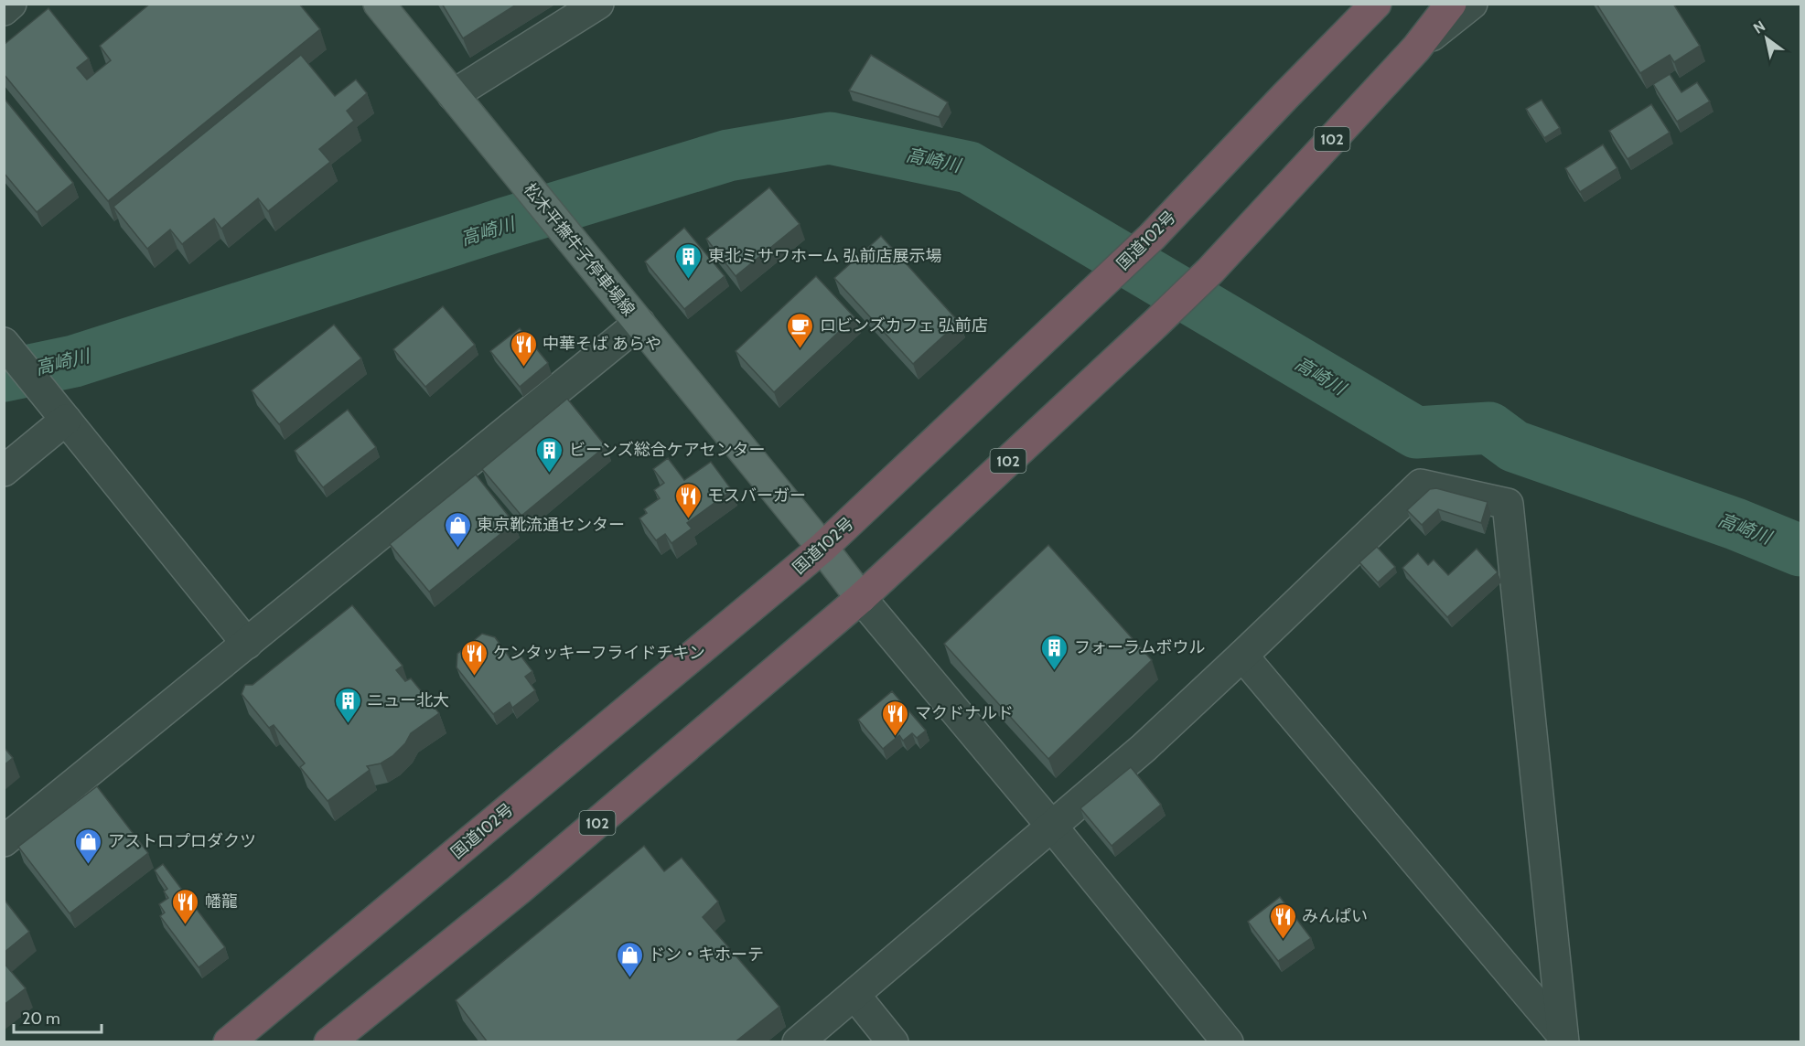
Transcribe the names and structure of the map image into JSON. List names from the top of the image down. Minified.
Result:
{"streets":{"highway":["102","国道102号"],"main road":["松木平撫牛子停車場線"]},"crossings":[["102","松木平撫牛子停車場線"],["国道102号","松木平撫牛子停車場線"]],"water":["高崎川"],"places":{"building":["東北ミサワホーム 弘前店展示場","ビーンズ総合ケアセンター","フォーラムボウル","ニュー北大"],"cafe":["ロビンズカフェ 弘前店"],"restaurant":["中華そば あらや","モスバーガー","ケンタッキーフライドチキン","マクドナルド","幡龍","みんぱい"],"shop":["東京靴流通センター","アストロプロダクツ","ドン・キホーテ"]},"scale_bar":"20 m","north":"top left"}
